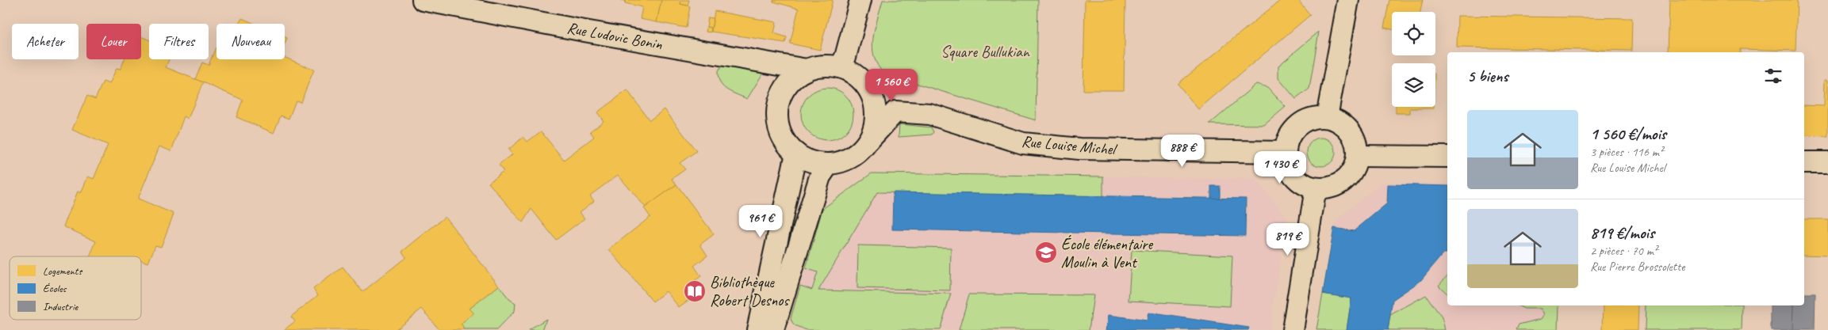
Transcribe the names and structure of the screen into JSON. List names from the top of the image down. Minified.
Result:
{"streets":{"street":["Rue Ludovic Bonin","Rue Louise Michel"]},"crossings":[["Rue Ludovic Bonin","Rue Louise Michel"]],"parks":["Square Bullukian"],"places":{"school or university":["École élémentaire Moulin à Vent"],"library":["Bibliothèque Robert Desnos"]},"legend":["Logements","Écoles","Industrie"],"page":{"chip":["Acheter","Louer","Filtres","Nouveau"],"heading":"5 biens","price":["1 560 €","888 €","1 430 €","961 €","819 €"],"list":[{"name":"1 560 €/mois","note":"3 pièces · 116 m² · Rue Louise Michel"},{"name":"819 €/mois","note":"2 pièces · 70 m² · Rue Pierre Brossolette"}]}}
